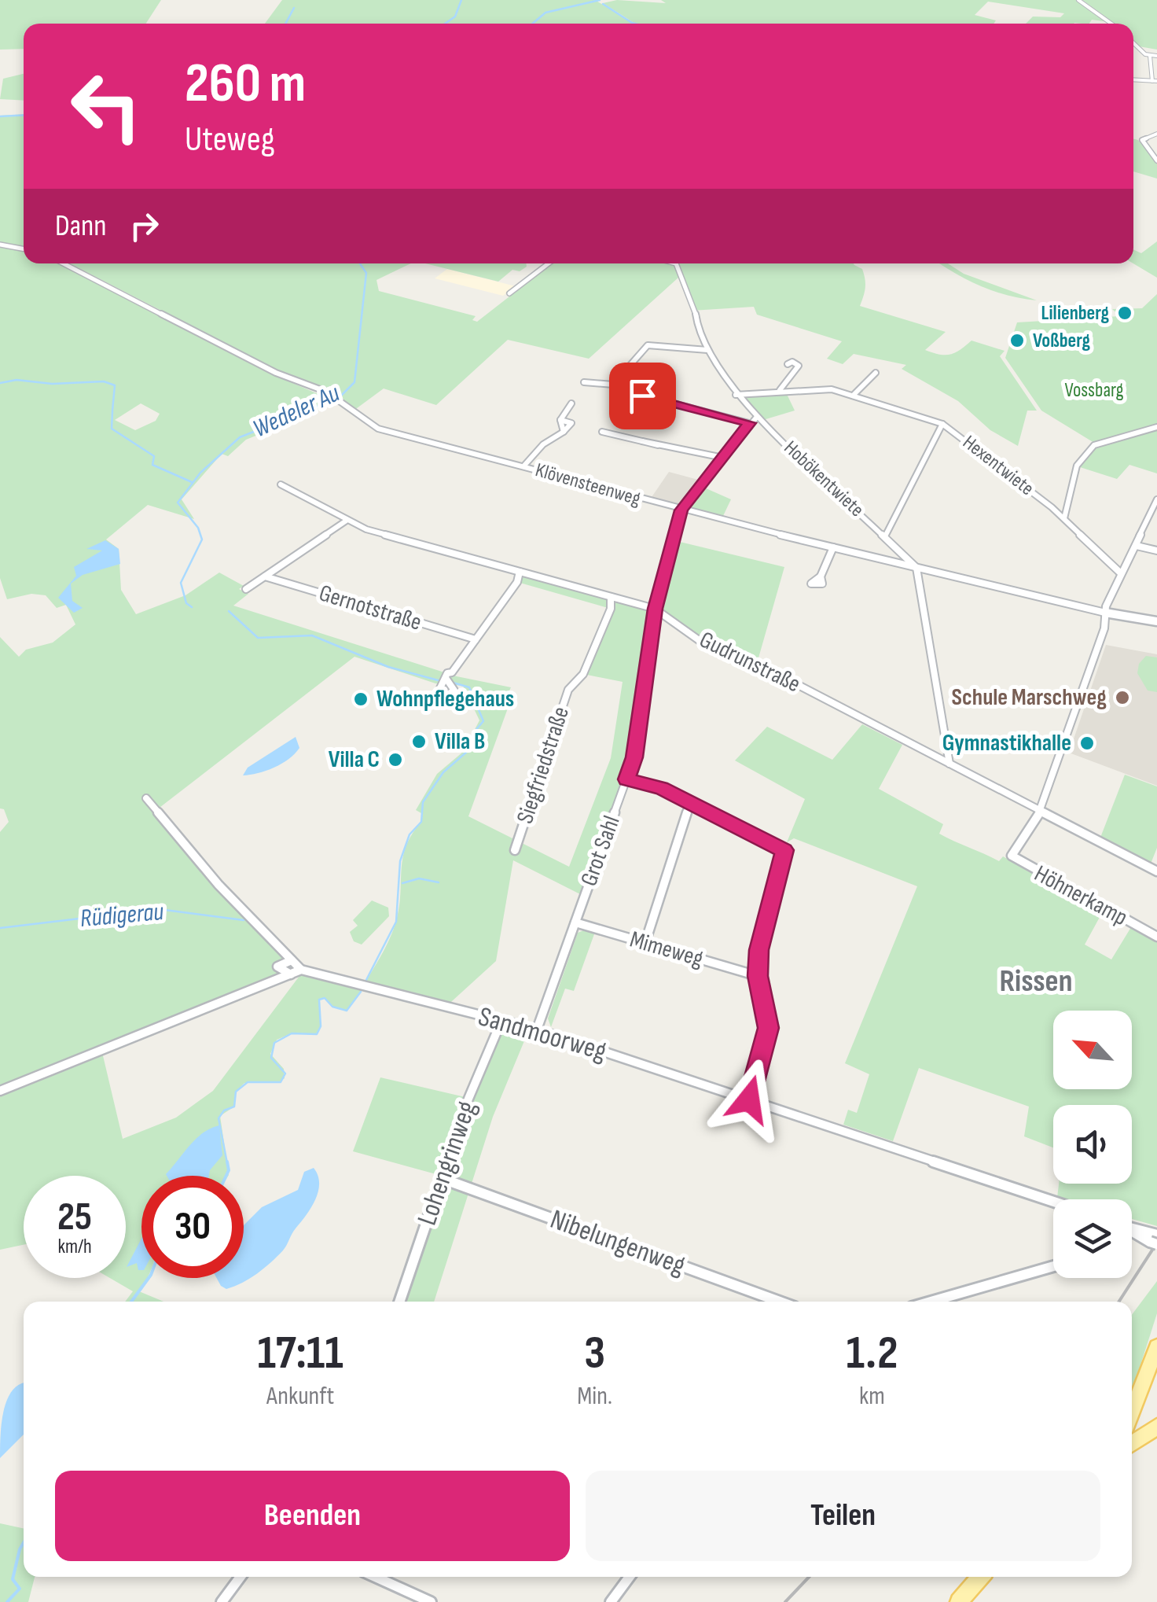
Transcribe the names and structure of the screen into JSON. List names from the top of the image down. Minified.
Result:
{"streets":{"street":["Hexentwiete","Hobökentwiete","Klövensteenweg","Gernotstraße","Gudrunstraße","Siegfriedstraße","Grot Sahl","Höhnerkamp","Mimeweg","Sandmoorweg","Lohengrinweg","Nibelungenweg"]},"crossings":[["Hexentwiete","Hobökentwiete"],["Hobökentwiete","Klövensteenweg"],["Hobökentwiete","Grot Sahl"],["Klövensteenweg","Grot Sahl"],["Gudrunstraße","Siegfriedstraße"],["Gudrunstraße","Grot Sahl"],["Gudrunstraße","Höhnerkamp"],["Grot Sahl","Mimeweg"],["Grot Sahl","Sandmoorweg"],["Sandmoorweg","Lohengrinweg"],["Lohengrinweg","Nibelungenweg"]],"districts":["Rissen"],"water":["Wedeler Au","Rüdigerau"],"parks":["Vossbarg"],"places":["Lilienberg","Voßberg","Schule Marschweg","Wohnpflegehaus","Villa B","Gymnastikhalle","Villa C"],"north":"top left","page":{"turn":["260 m","Uteweg"],"then":"Dann","speed":"25 km/h","limit":"30","eta":["17:11","Ankunft","3","Min.","1.2","km"],"buttons":["Beenden","Teilen"]}}
